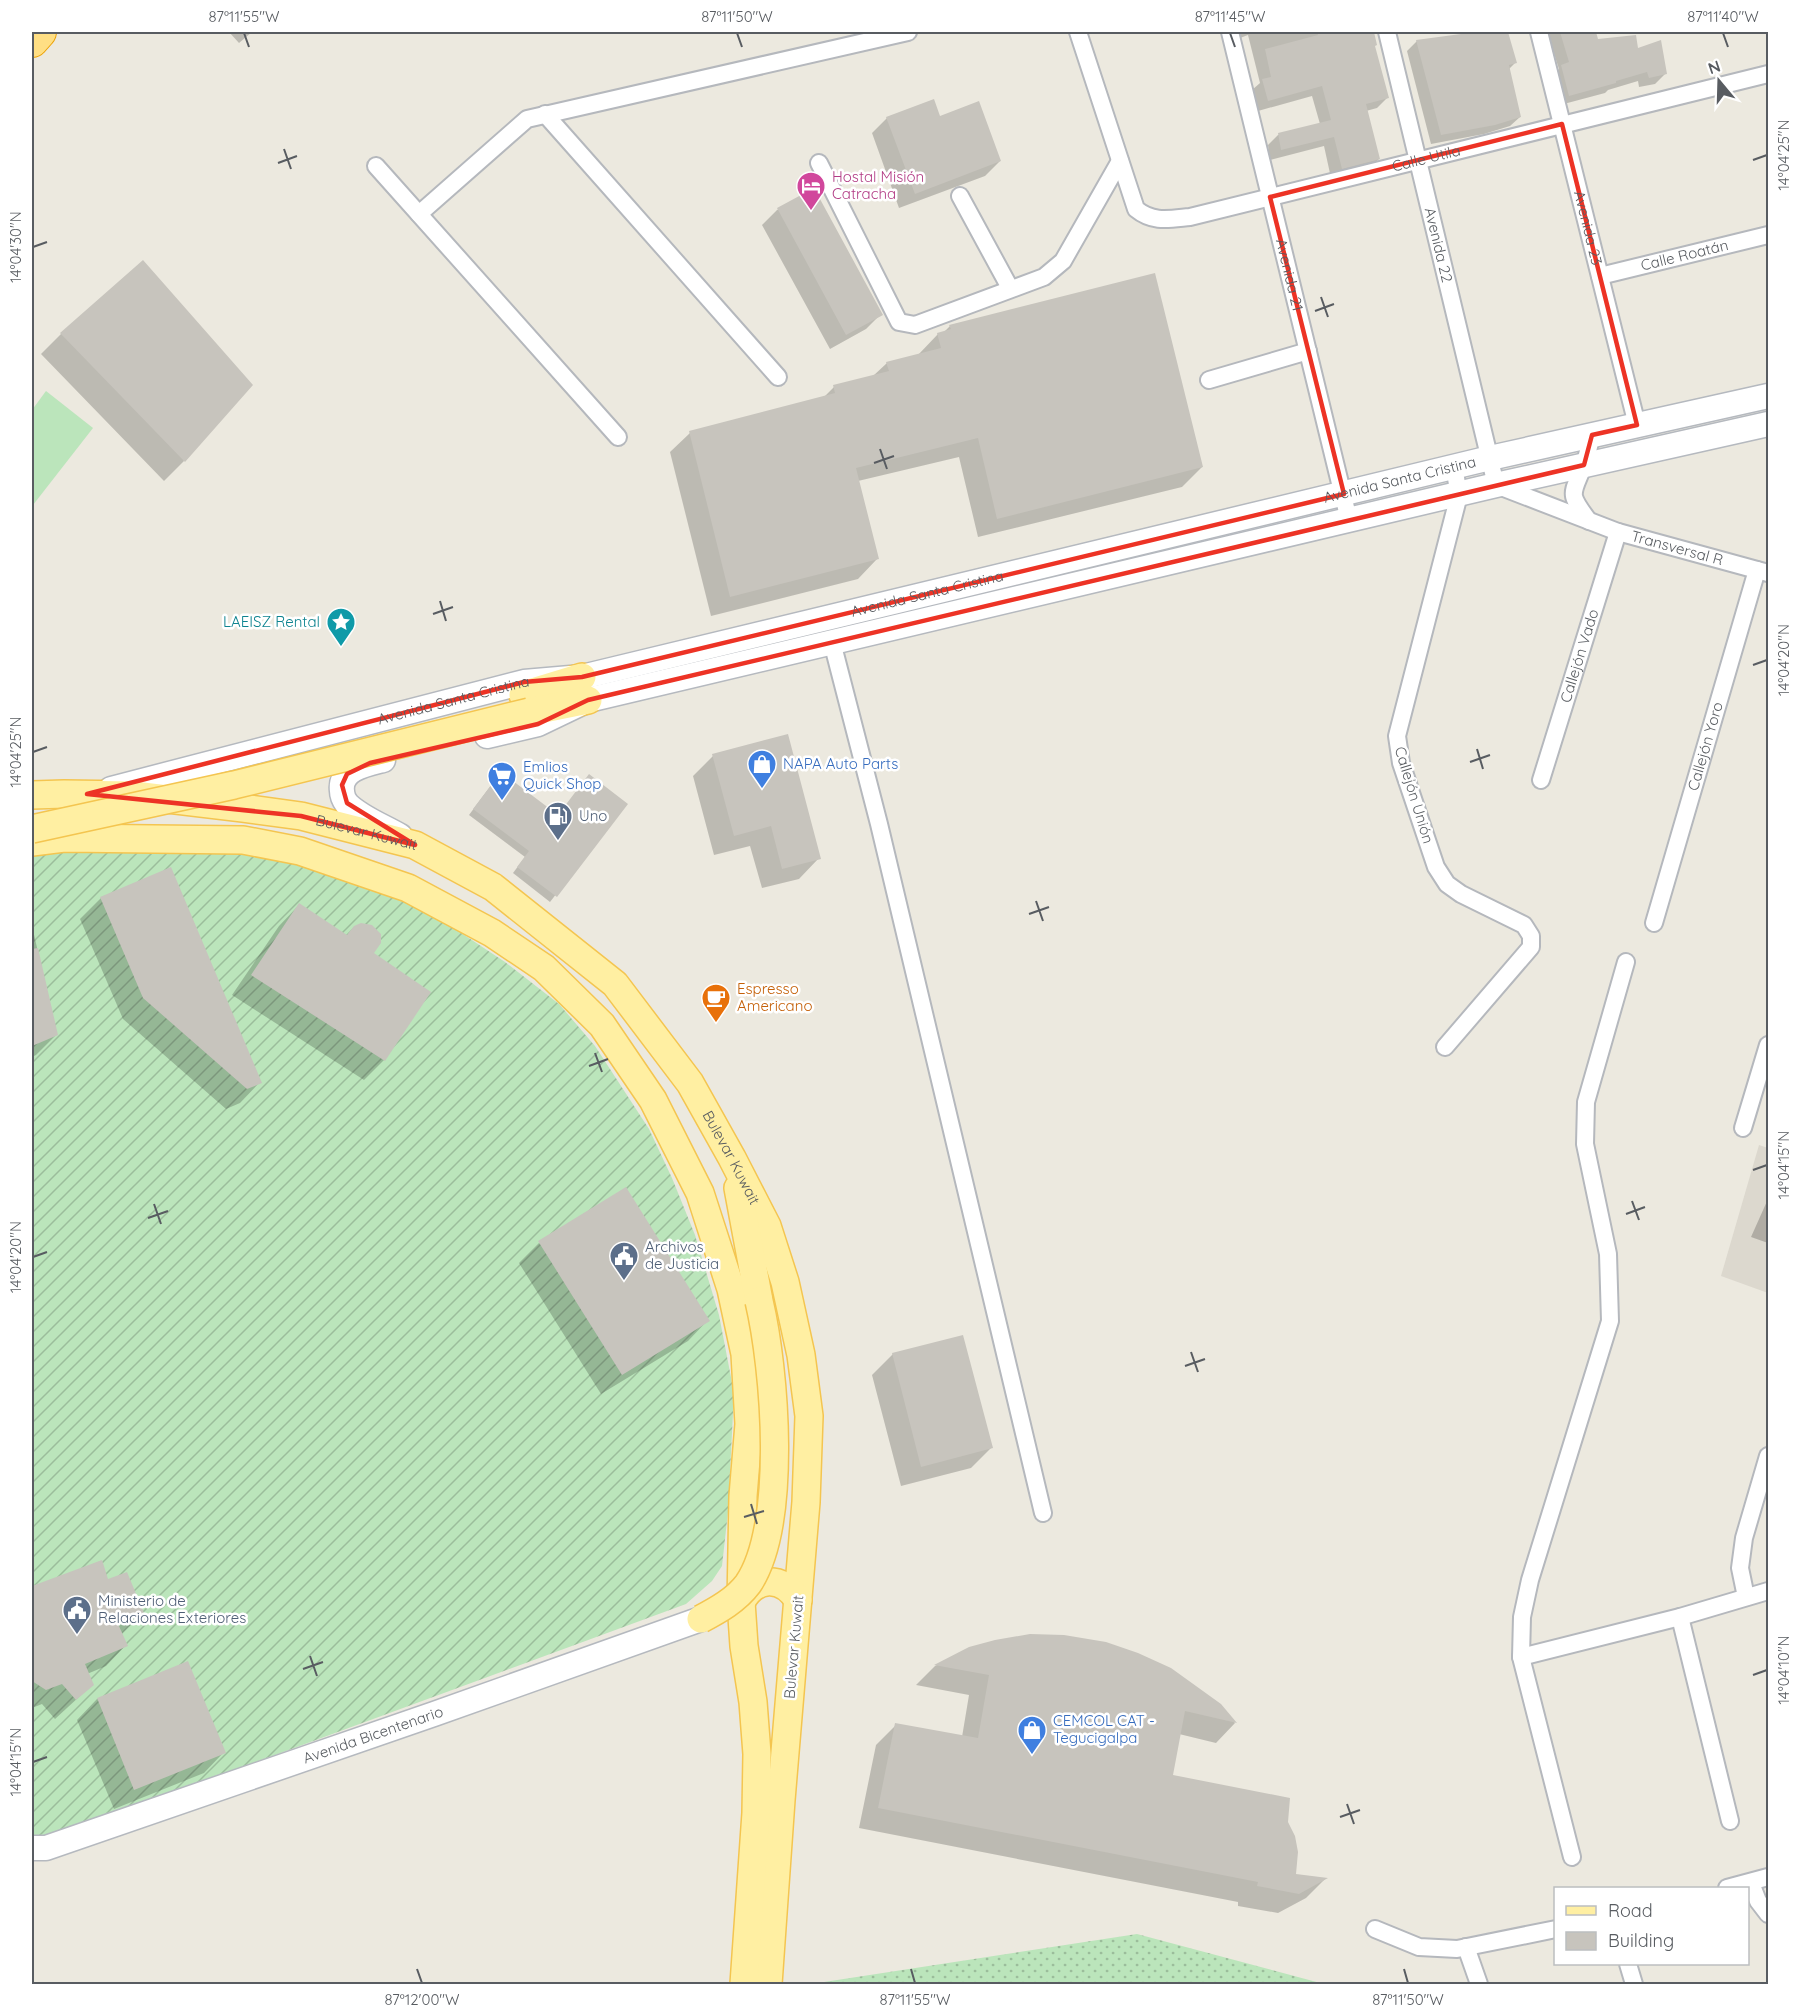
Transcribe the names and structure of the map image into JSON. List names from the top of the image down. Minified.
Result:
{"streets":{"main road":["Bulevar Kuwait"],"street":["Calle Utila","Avenida 23","Avenida 22","Calle Roatán","Avenida 21","Avenida Santa Cristina","Transversal R","Callejón Vado","Callejón Yoro","Callejón Unión","Avenida Bicentenario"]},"crossings":[["Calle Utila","Avenida 23"],["Calle Utila","Avenida 22"],["Calle Utila","Avenida 21"],["Avenida 23","Calle Roatán"],["Avenida 23","Avenida Santa Cristina"],["Avenida 22","Avenida Santa Cristina"],["Avenida 21","Avenida Santa Cristina"],["Avenida Santa Cristina","Transversal R"],["Avenida Santa Cristina","Callejón Unión"],["Avenida Santa Cristina","Bulevar Kuwait"],["Transversal R","Callejón Vado"],["Transversal R","Callejón Yoro"]],"places":{"hotel":["Hostal Misión Catracha"],"place":["LAEISZ Rental"],"shop":["NAPA Auto Parts","CEMCOL CAT - Tegucigalpa"],"supermarket":["Emlios Quick Shop"],"fuel station":["Uno"],"cafe":["Espresso Americano"],"public building":["Archivos de Justicia","Ministerio de Relaciones Exteriores"]},"legend":["Road","Building"],"north":"top","coordinates":["87°11'55\"W","87°11'50\"W","87°11'45\"W","87°11'40\"W","14°04'25\"N","14°04'30\"N","14°04'20\"N","14°04'15\"N","14°04'10\"N","87°12'00\"W"]}
